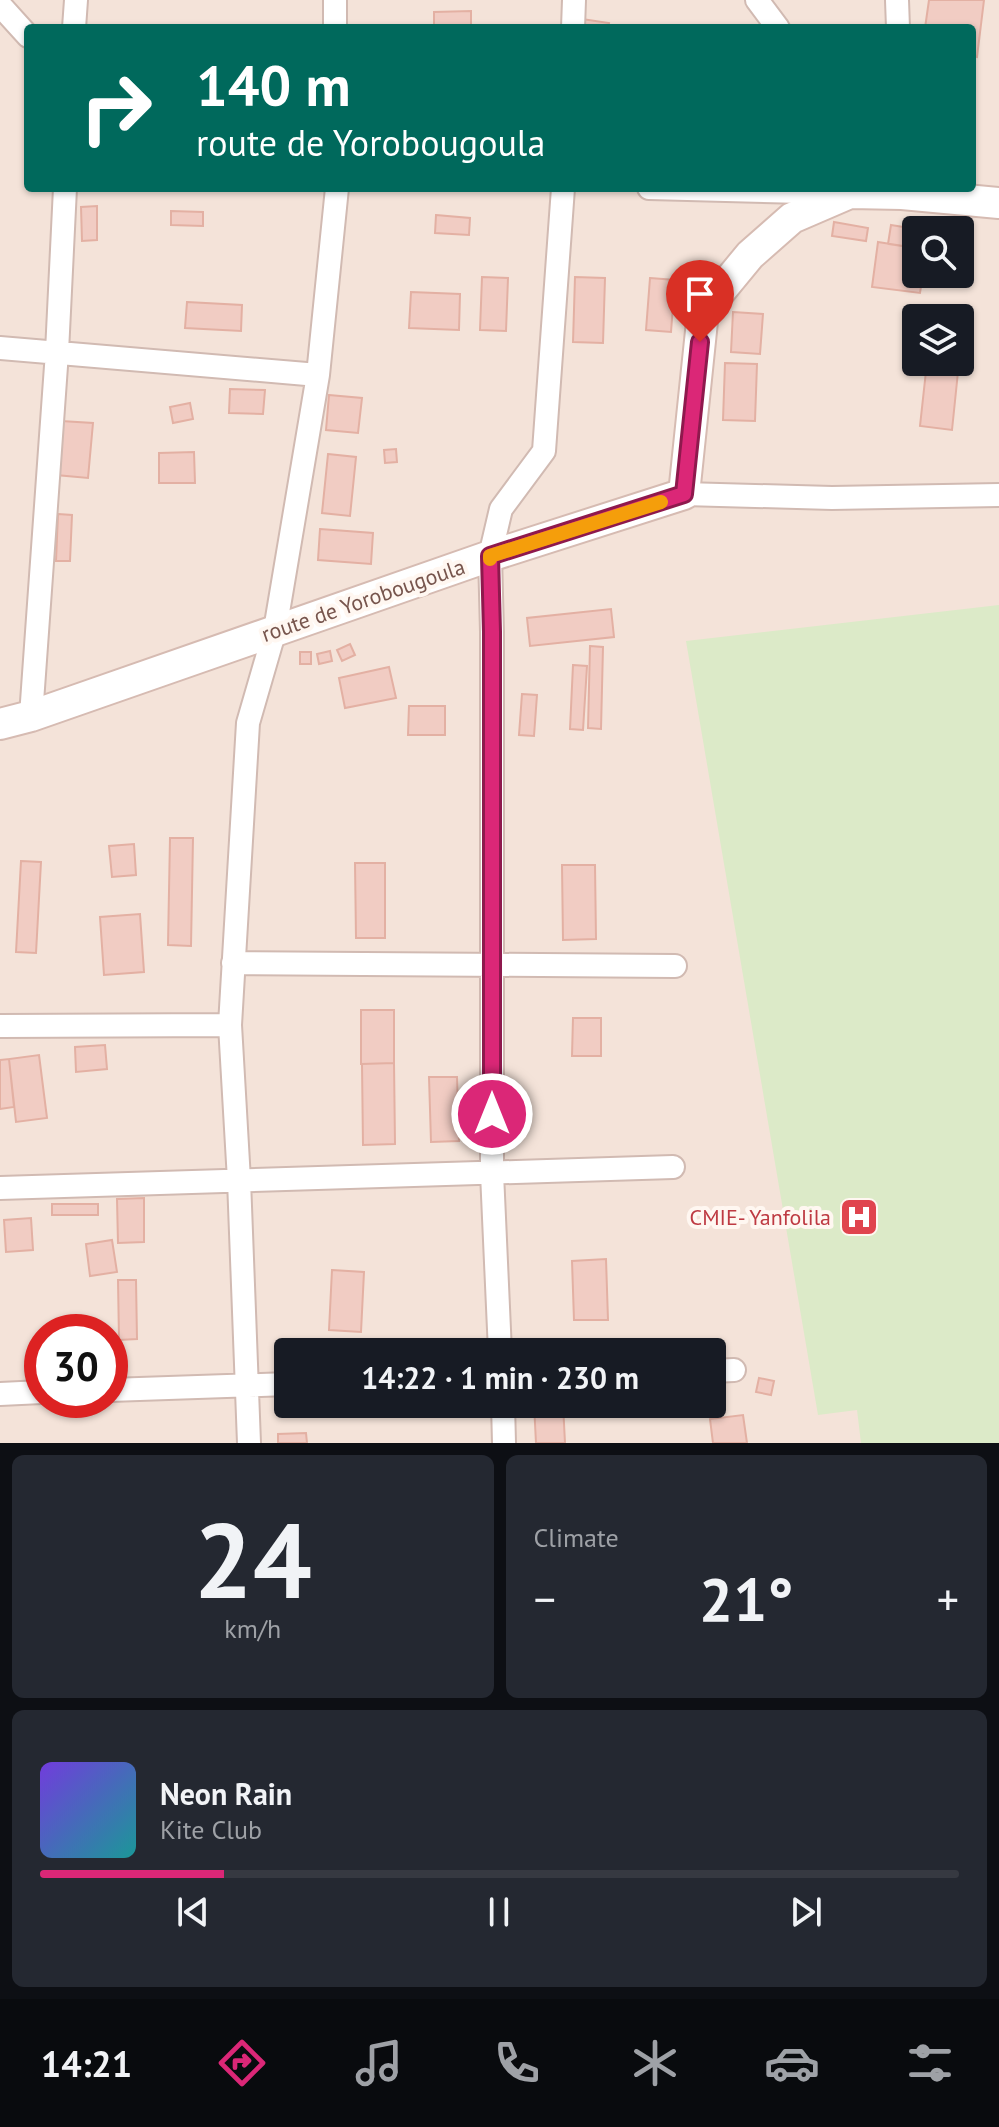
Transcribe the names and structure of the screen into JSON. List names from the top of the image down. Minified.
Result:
{"streets":{"main road":["route de Yorobougoula"]},"places":{"hospital":["CMIE- Yanfolila"]},"page":{"turn":["140 m","route de Yorobougoula"],"limit":"30","trip":"14:22 · 1 min · 230 m","tile":[["24","km/h"],"Climate"],"heat":["−","21°","+"],"song":["Neon Rain","Kite Club"],"tabs":"14:21"}}
